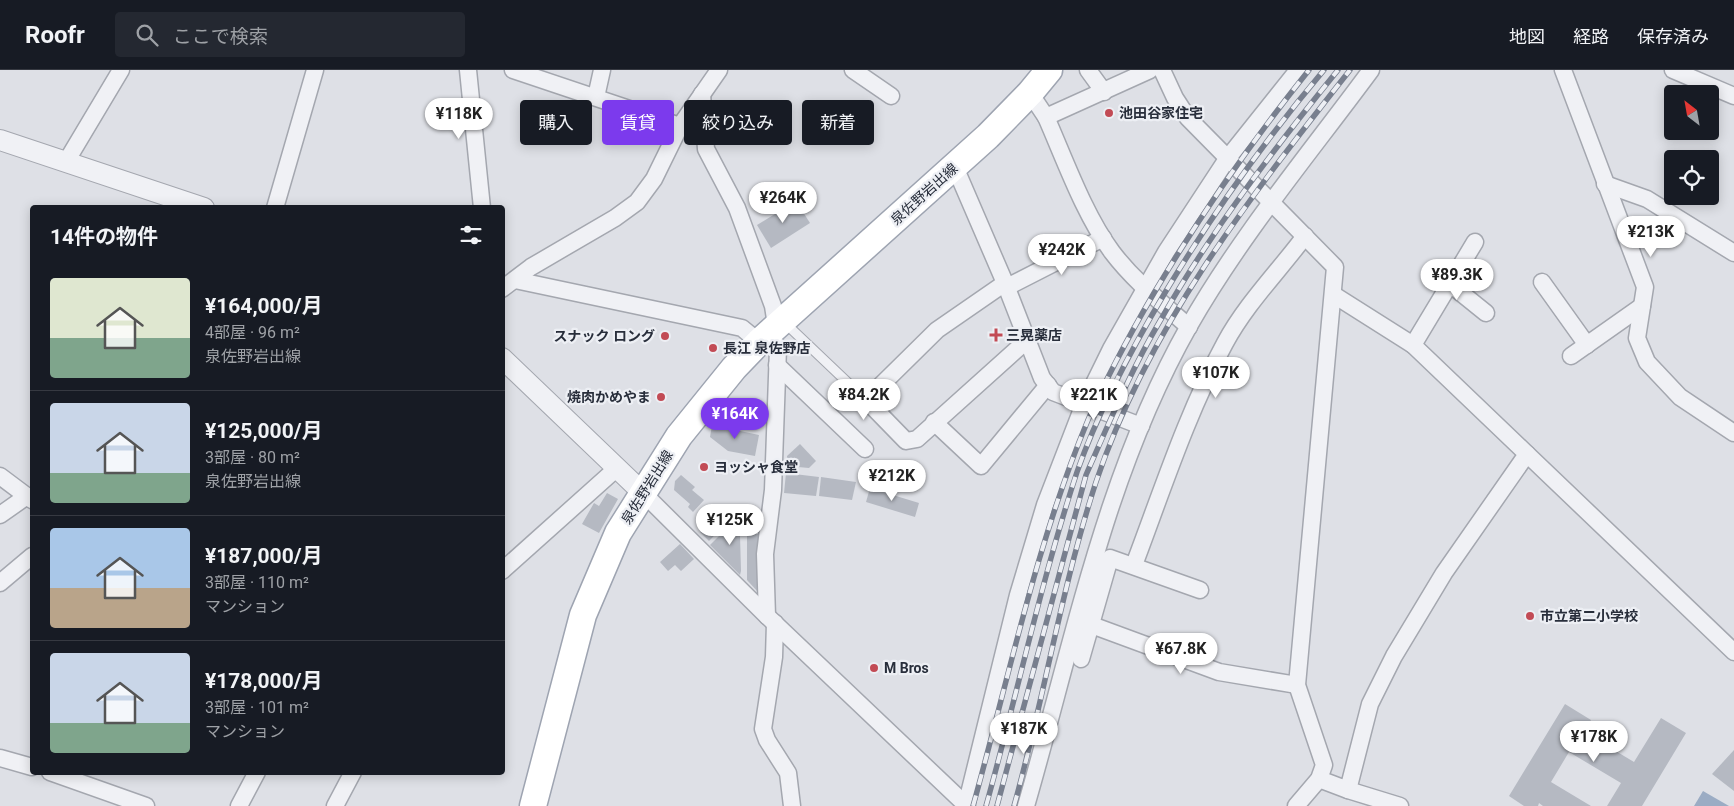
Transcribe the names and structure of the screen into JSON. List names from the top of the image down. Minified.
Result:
{"streets":{"main road":["泉佐野岩出線"]},"places":{"other":["池田谷家住宅","スナック ロング","長江 泉佐野店","焼肉かめやま","ヨッシャ食堂","市立第二小学校","M Bros"],"health":["三晃薬店"]},"north":"top left","page":{"header":"Roofr","search":"ここで検索","nav":["地図","経路","保存済み"],"price":["¥118K","¥264K","¥213K","¥242K","¥89.3K","¥107K","¥84.2K","¥221K","¥164K","¥212K","¥125K","¥67.8K","¥187K","¥178K"],"chip":["購入","賃貸","絞り込み","新着"],"heading":"14件の物件","list":[{"name":"¥164,000/月","note":"4部屋 · 96 m² · 泉佐野岩出線"},{"name":"¥125,000/月","note":"3部屋 · 80 m² · 泉佐野岩出線"},{"name":"¥187,000/月","note":"3部屋 · 110 m² · マンション"},{"name":"¥178,000/月","note":"3部屋 · 101 m² · マンション"}]}}
